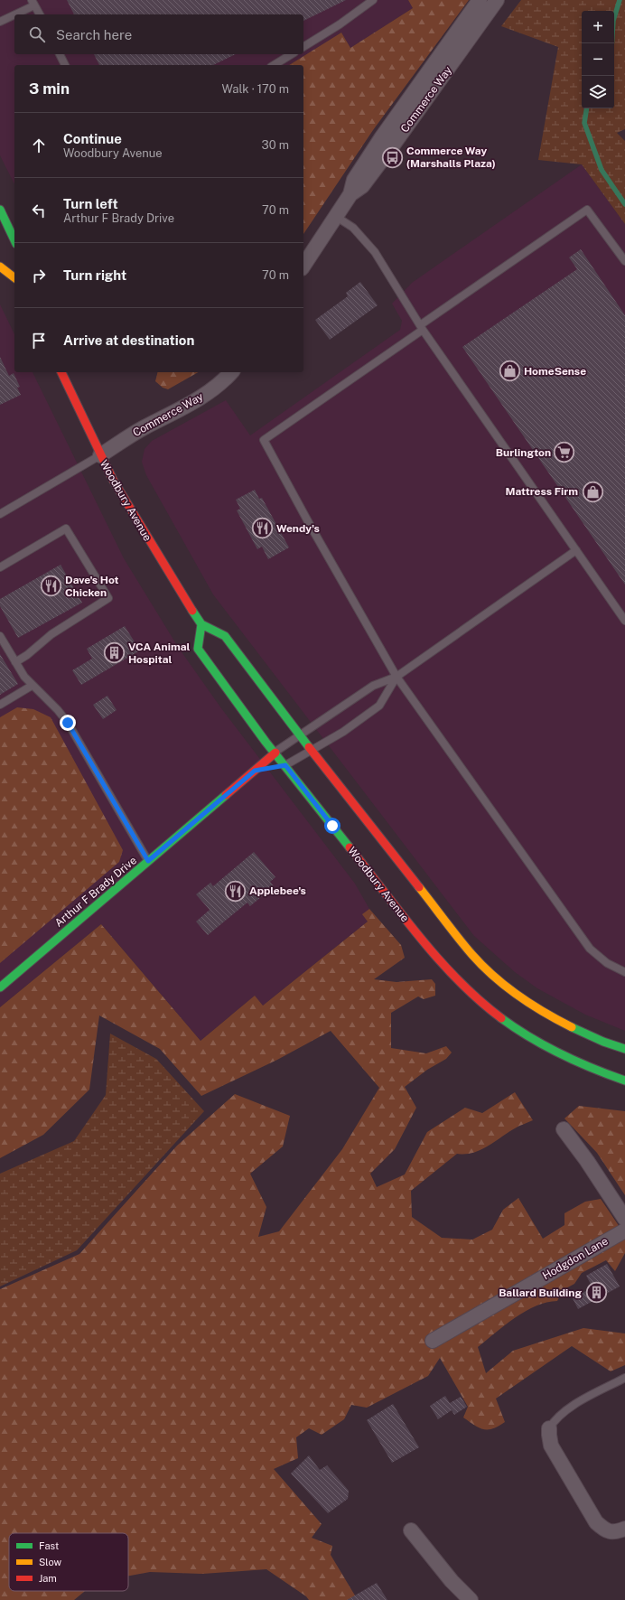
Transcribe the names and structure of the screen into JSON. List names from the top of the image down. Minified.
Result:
{"streets":{"main road":["Woodbury Avenue","Arthur F Brady Drive"],"street":["Commerce Way","Hodgdon Lane"]},"crossings":[["Commerce Way","Woodbury Avenue"],["Woodbury Avenue","Arthur F Brady Drive"]],"places":{"bus stop":["Commerce Way (Marshalls Plaza)"],"shop":["HomeSense","Mattress Firm"],"supermarket":["Burlington"],"restaurant":["Wendy's","Dave's Hot Chicken","Applebee's"],"building":["VCA Animal Hospital","Ballard Building"]},"legend":["Fast","Slow","Jam"],"page":{"map_buttons":["+","−"],"search":"Search here","heading":["3 min","Walk · 170 m"],"list":[["Continue","Woodbury Avenue","30 m"],["Turn left","Arthur F Brady Drive","70 m"],["Turn right","70 m"],"Arrive at destination"]}}
